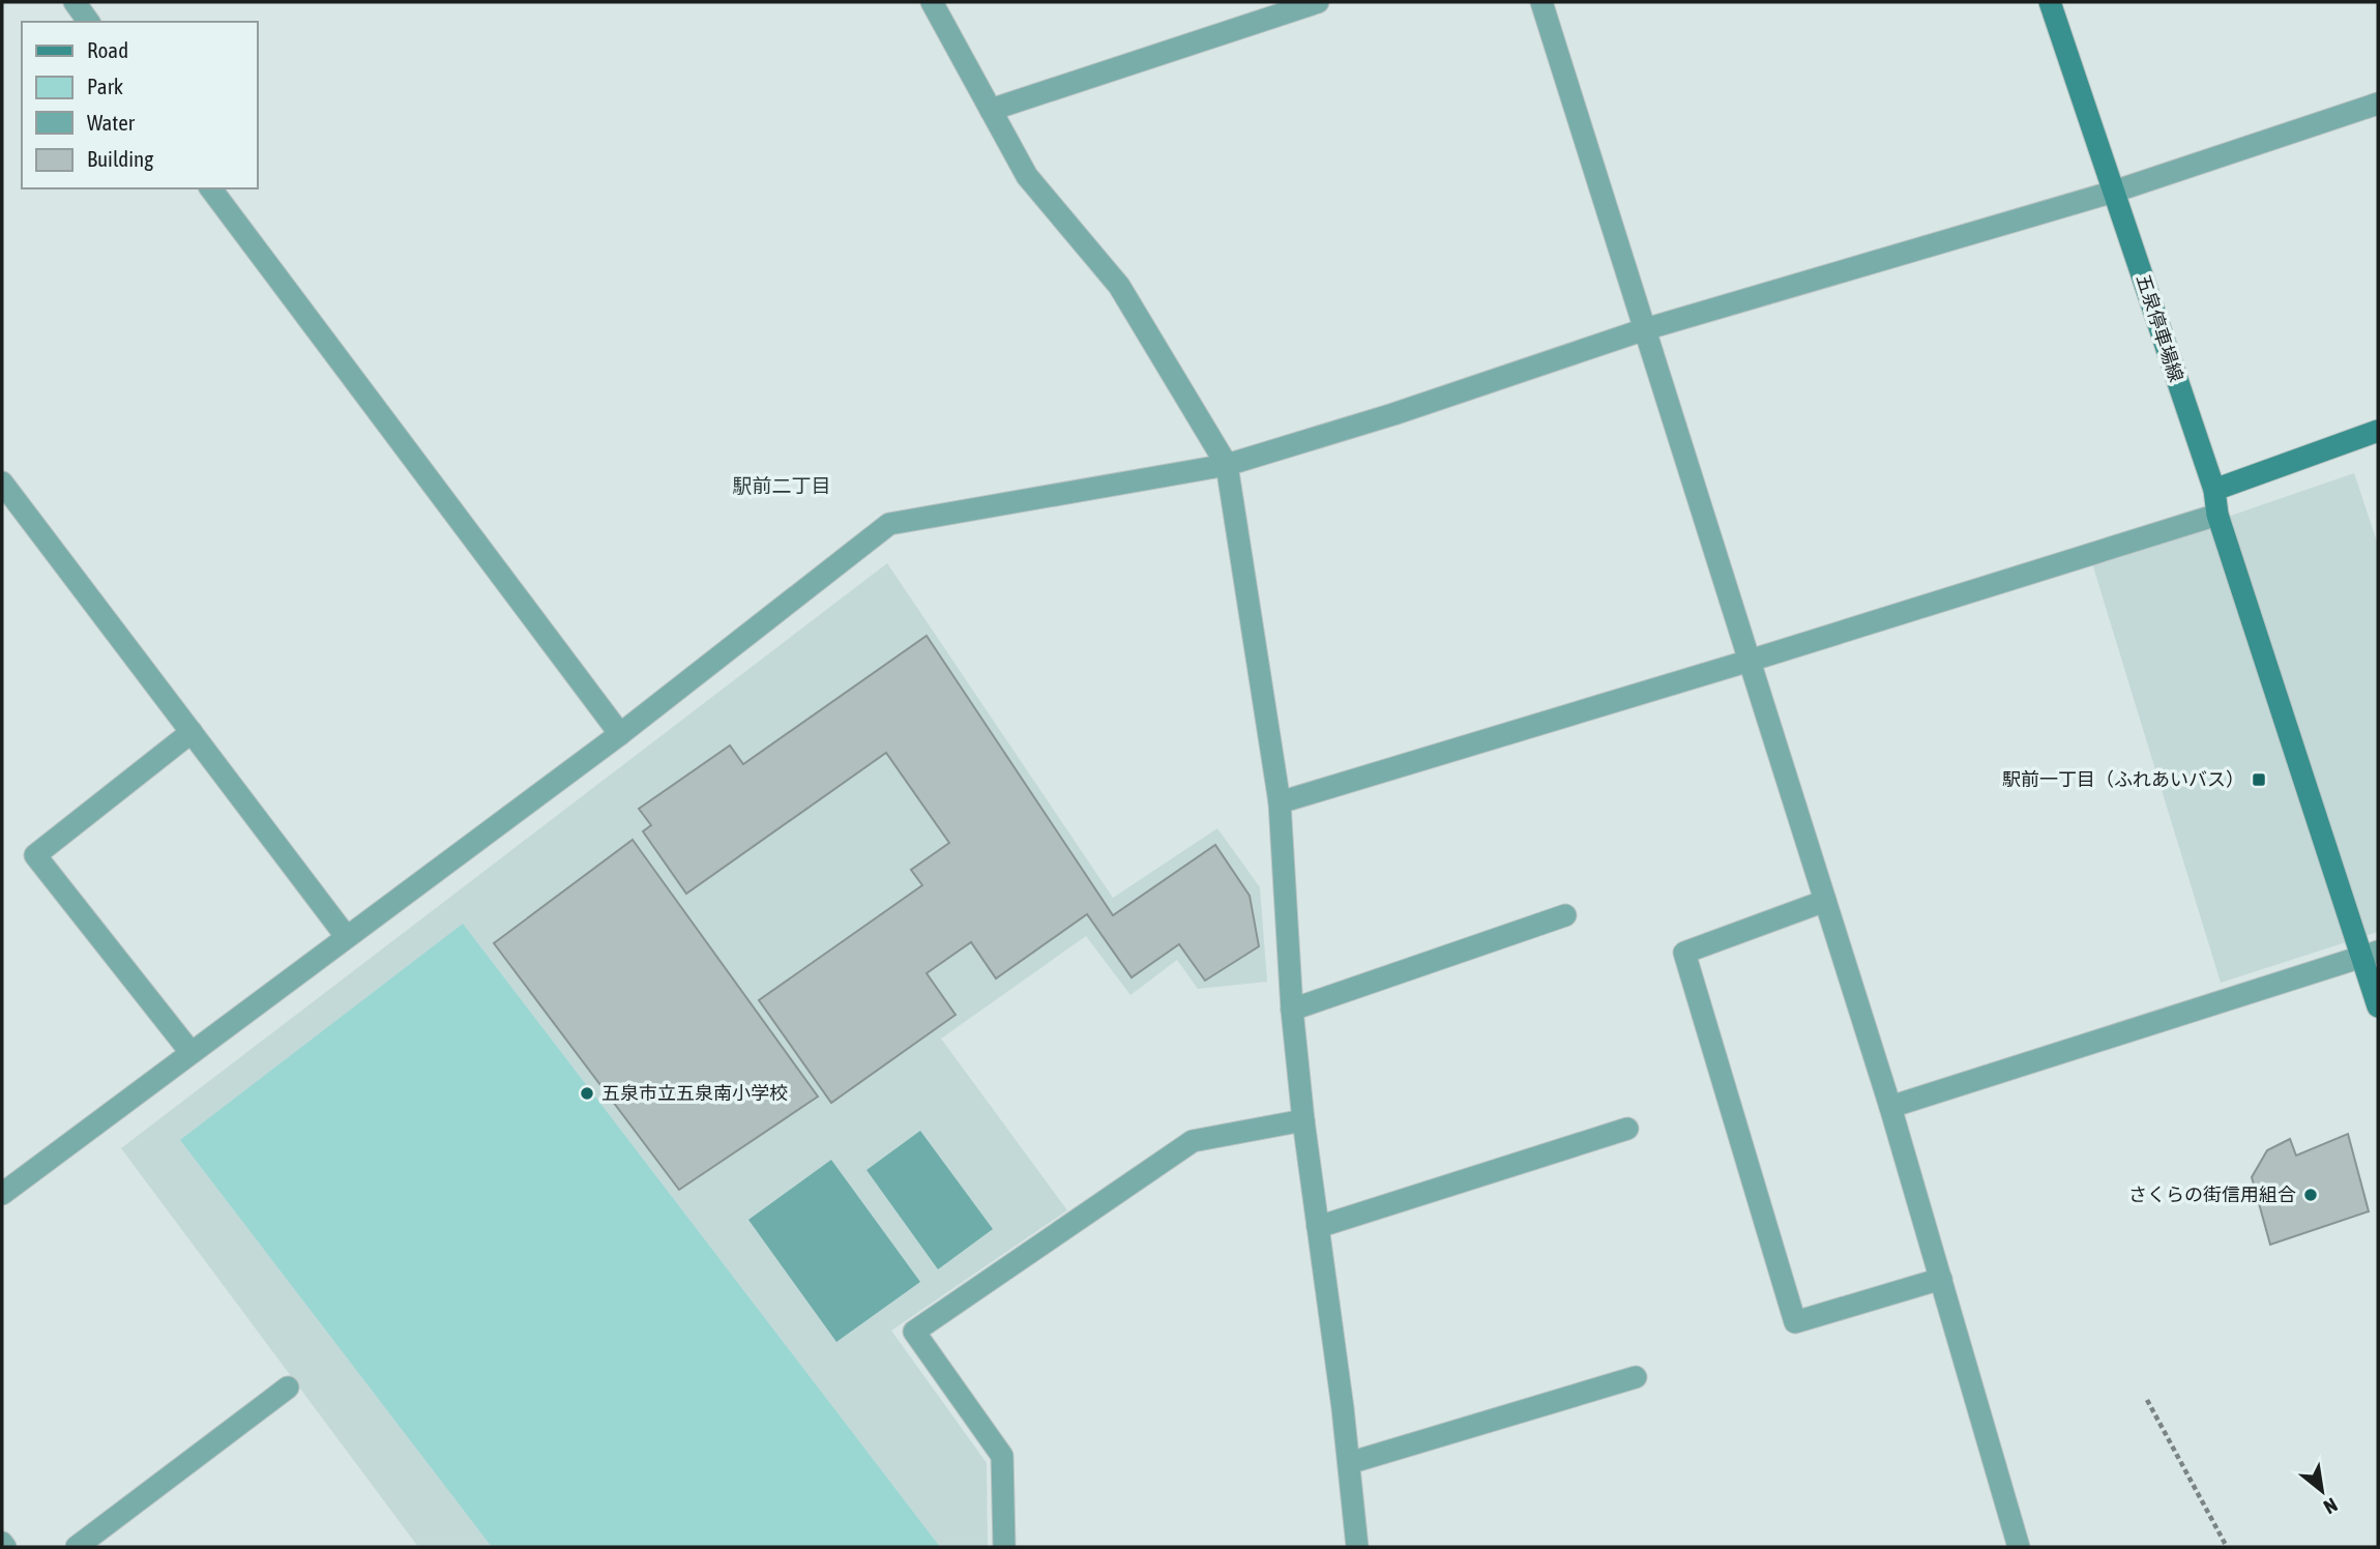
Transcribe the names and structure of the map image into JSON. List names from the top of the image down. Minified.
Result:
{"streets":{"main road":["五泉停車場線"]},"districts":["駅前二丁目"],"places":{"transit":["駅前一丁目（ふれあいバス）"],"other":["五泉市立五泉南小学校","さくらの街信用組合"]},"legend":["Road","Park","Water","Building"],"north":"bottom right"}
